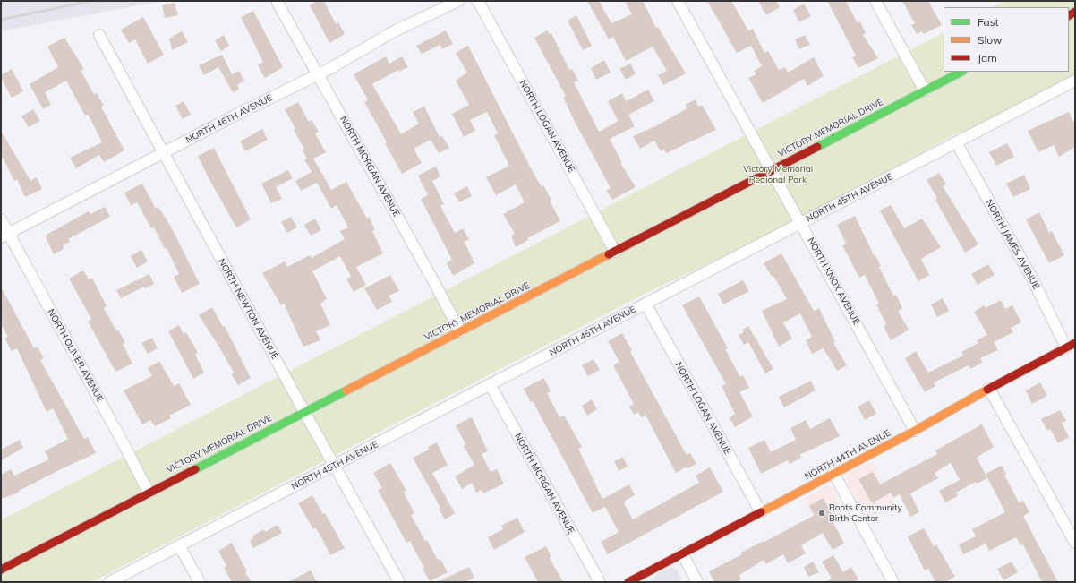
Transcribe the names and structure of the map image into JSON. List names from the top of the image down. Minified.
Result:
{"streets":{"street":["NORTH 46TH AVENUE","NORTH LOGAN AVENUE","VICTORY MEMORIAL DRIVE","NORTH MORGAN AVENUE","NORTH 45TH AVENUE","NORTH JAMES AVENUE","NORTH KNOX AVENUE","NORTH NEWTON AVENUE","NORTH OLIVER AVENUE","NORTH 44TH AVENUE"]},"crossings":[["NORTH 46TH AVENUE","NORTH MORGAN AVENUE"],["NORTH 46TH AVENUE","NORTH NEWTON AVENUE"],["NORTH 46TH AVENUE","NORTH OLIVER AVENUE"],["NORTH LOGAN AVENUE","VICTORY MEMORIAL DRIVE"],["NORTH LOGAN AVENUE","NORTH 45TH AVENUE"],["NORTH LOGAN AVENUE","NORTH 44TH AVENUE"],["VICTORY MEMORIAL DRIVE","NORTH MORGAN AVENUE"],["VICTORY MEMORIAL DRIVE","NORTH KNOX AVENUE"],["VICTORY MEMORIAL DRIVE","NORTH NEWTON AVENUE"],["VICTORY MEMORIAL DRIVE","NORTH OLIVER AVENUE"],["NORTH MORGAN AVENUE","NORTH 45TH AVENUE"],["NORTH 45TH AVENUE","NORTH JAMES AVENUE"],["NORTH 45TH AVENUE","NORTH KNOX AVENUE"],["NORTH 45TH AVENUE","NORTH NEWTON AVENUE"],["NORTH JAMES AVENUE","NORTH 44TH AVENUE"],["NORTH KNOX AVENUE","NORTH 44TH AVENUE"]],"parks":["Victory Memorial Regional Park"],"places":["Roots Community Birth Center"],"legend":["Fast","Slow","Jam"]}
